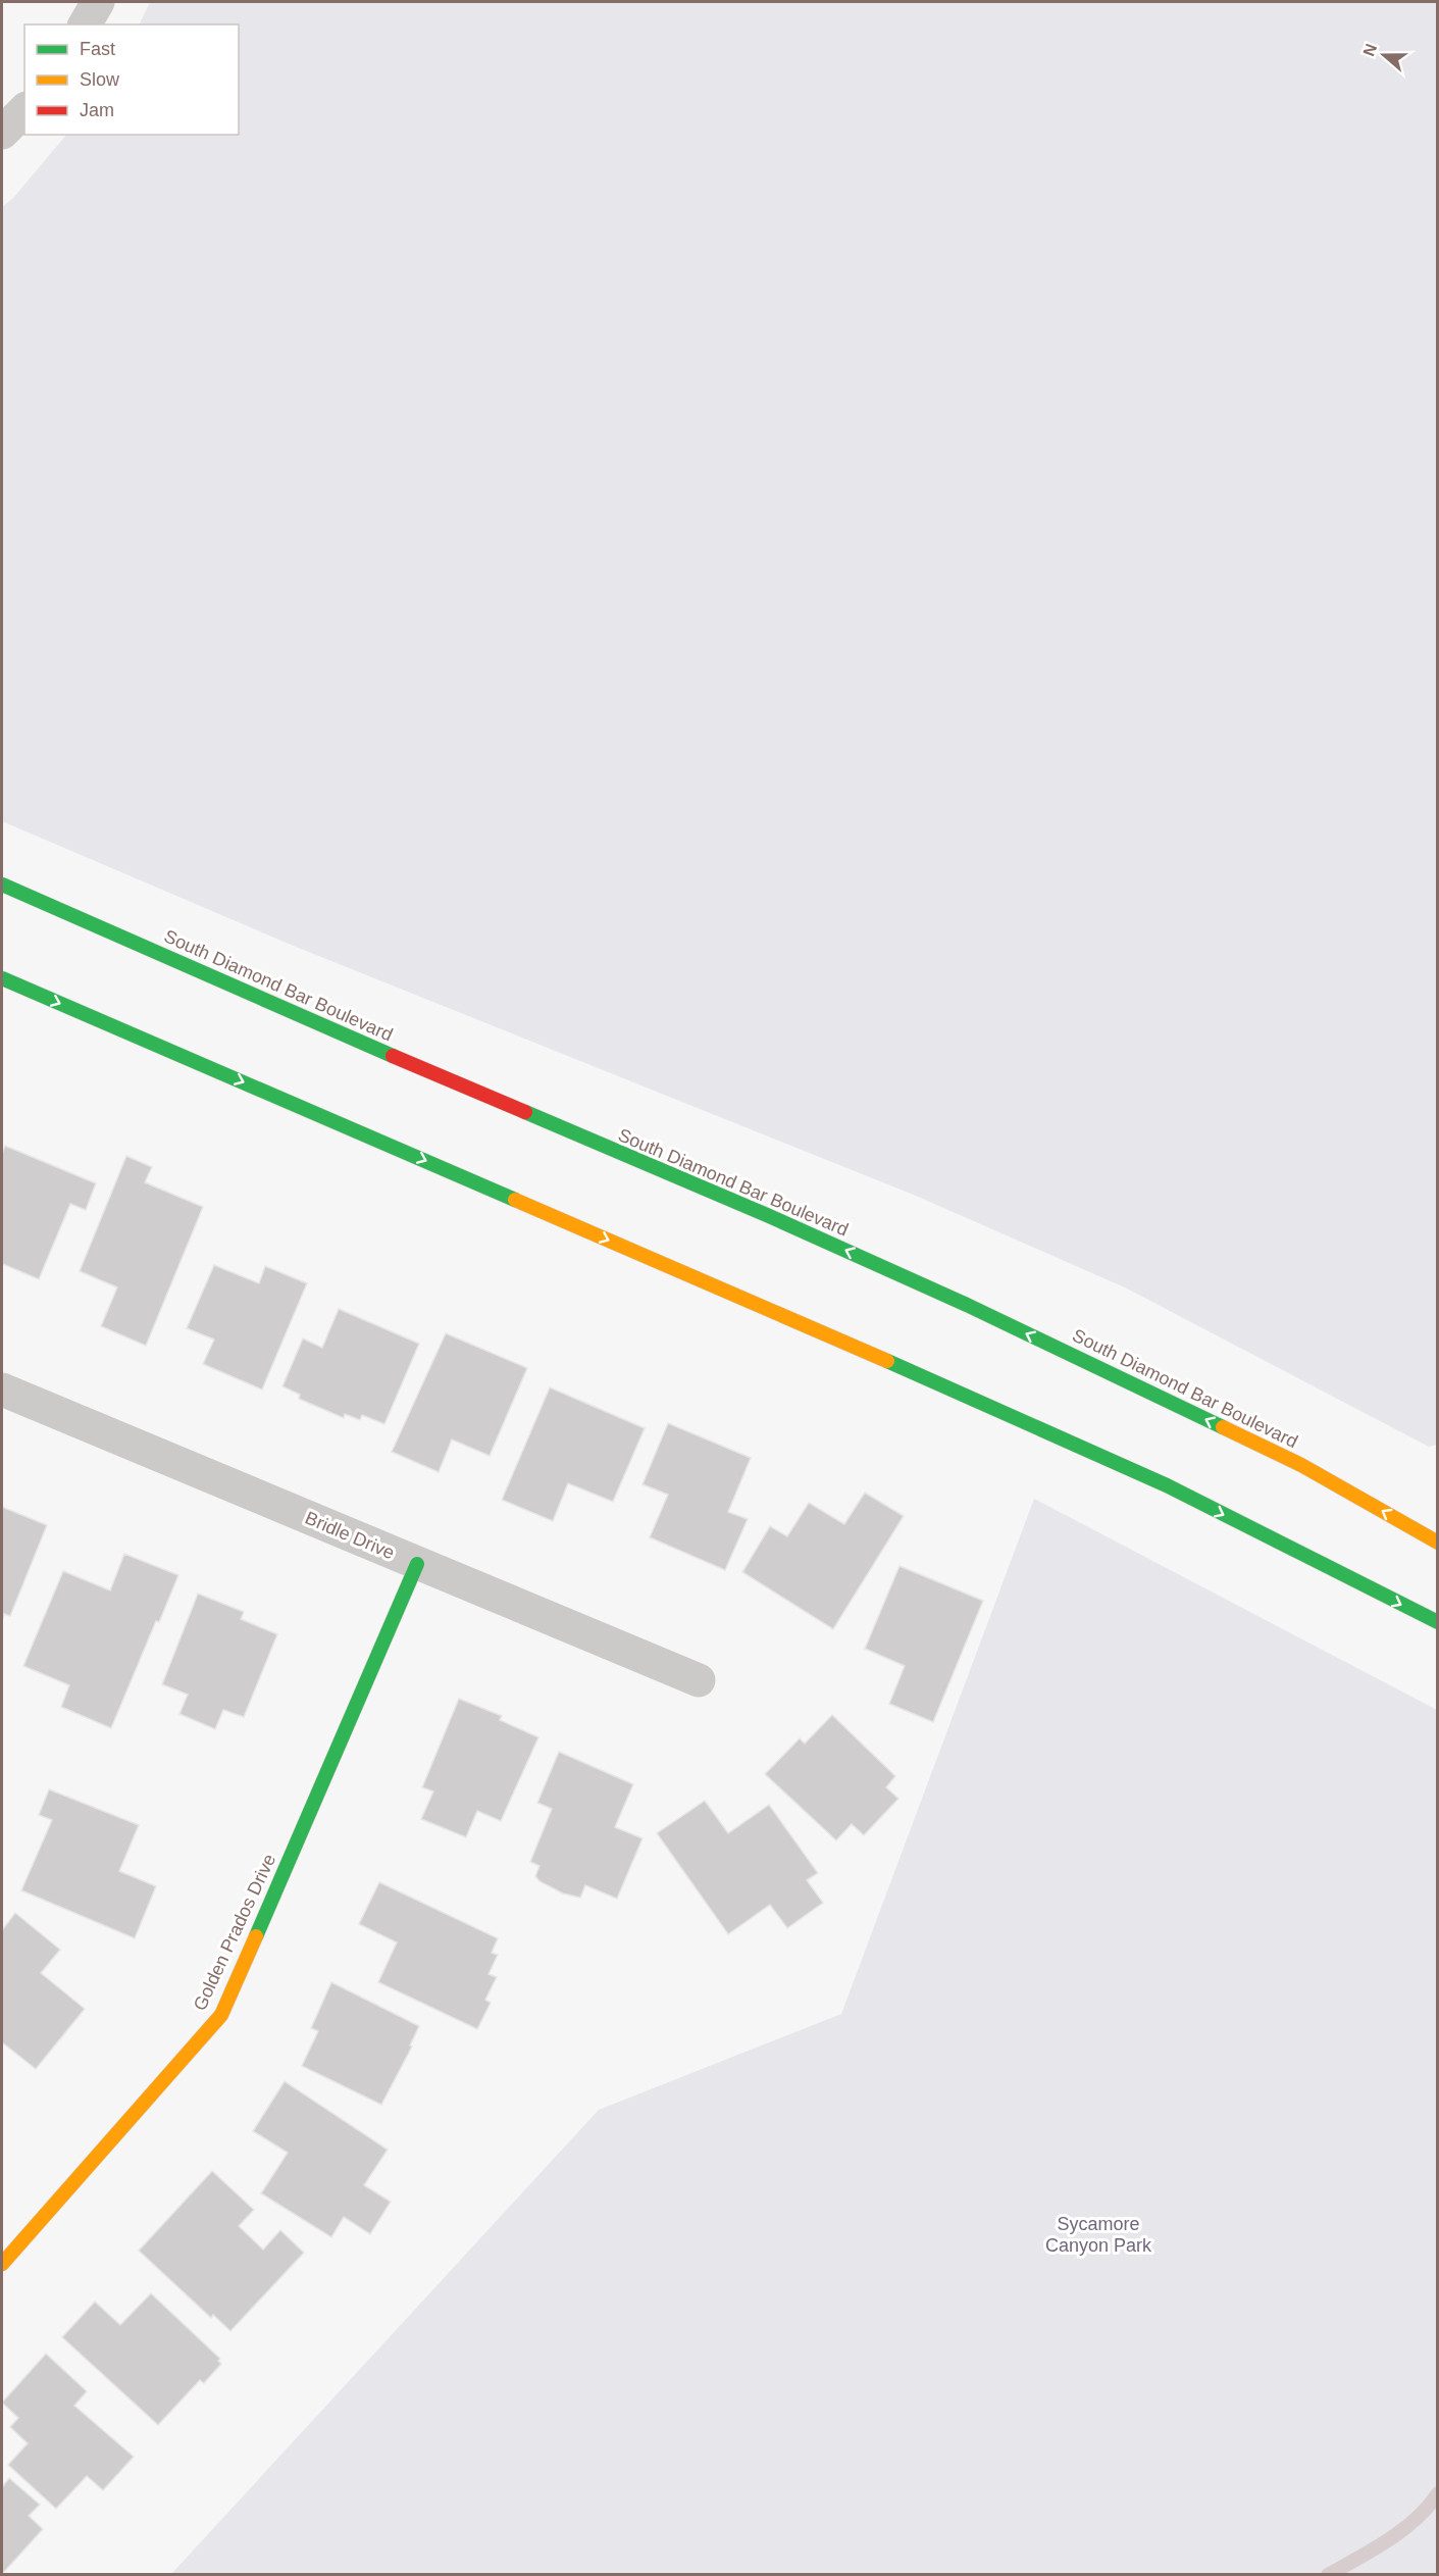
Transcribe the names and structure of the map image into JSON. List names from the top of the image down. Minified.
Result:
{"streets":{"main road":["South Diamond Bar Boulevard","Golden Prados Drive"],"street":["Bridle Drive"]},"crossings":[["Bridle Drive","Golden Prados Drive"]],"parks":["Sycamore Canyon Park"],"legend":["Fast","Slow","Jam"],"north":"left"}
